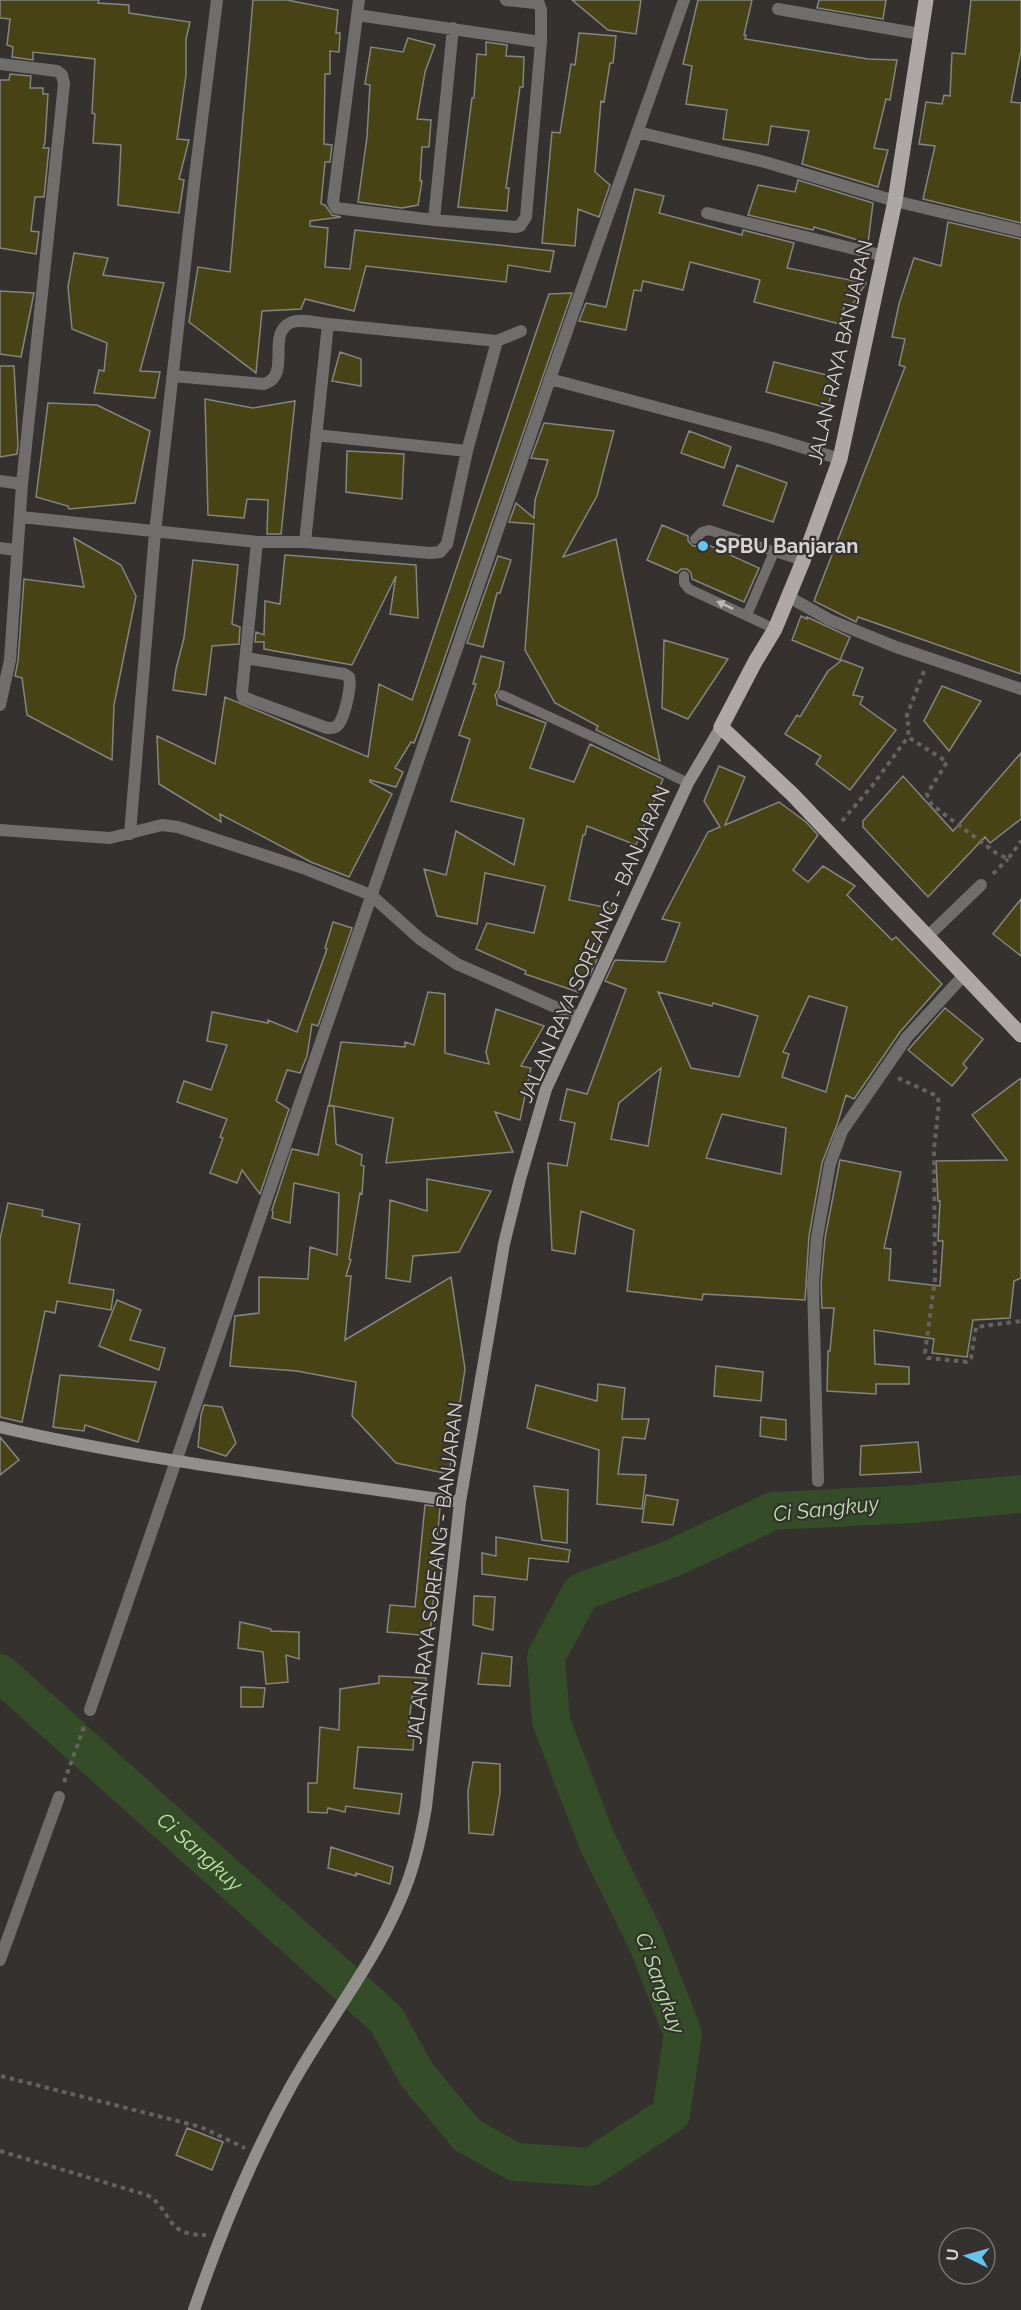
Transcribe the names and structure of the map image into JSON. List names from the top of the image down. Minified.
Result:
{"streets":{"main road":["JALAN RAYA BANJARAN","JALAN RAYA SOREANG - BANJARAN"]},"crossings":[["JALAN RAYA BANJARAN","JALAN RAYA SOREANG - BANJARAN"]],"water":["Ci Sangkuy"],"places":["SPBU Banjaran"],"north":"left"}
